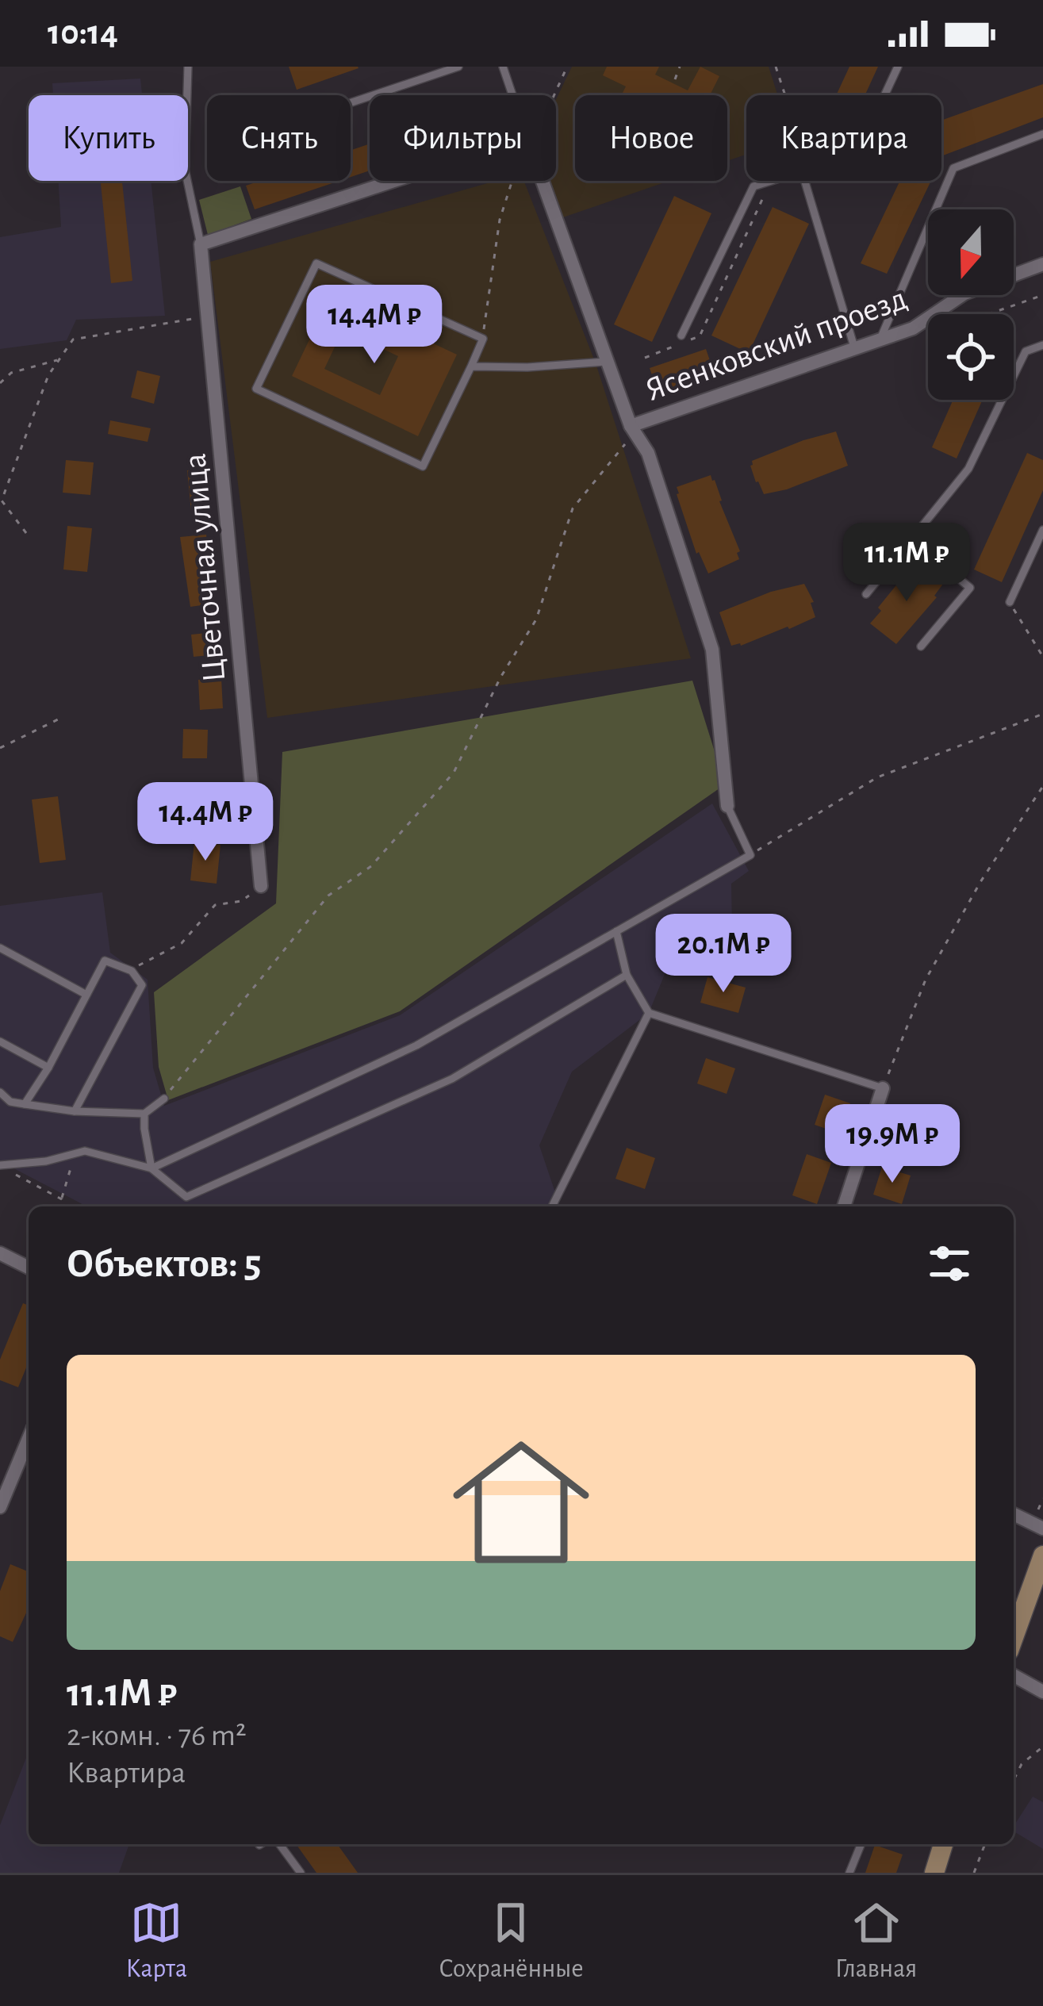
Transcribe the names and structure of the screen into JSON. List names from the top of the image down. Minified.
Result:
{"streets":{"street":["Ясенковский проезд","Цветочная улица"]},"north":"bottom","page":{"status":"10:14","chip":["Купить","Снять","Фильтры","Новое","Квартира"],"price":["14.4M ₽","11.1M ₽","14.4M ₽","20.1M ₽","19.9M ₽"],"heading":"Объектов: 5","list":[{"name":"11.1M ₽","note":"2-комн. · 76 m² · Квартира"}],"tabs":["Карта","Сохранённые","Главная"]}}
